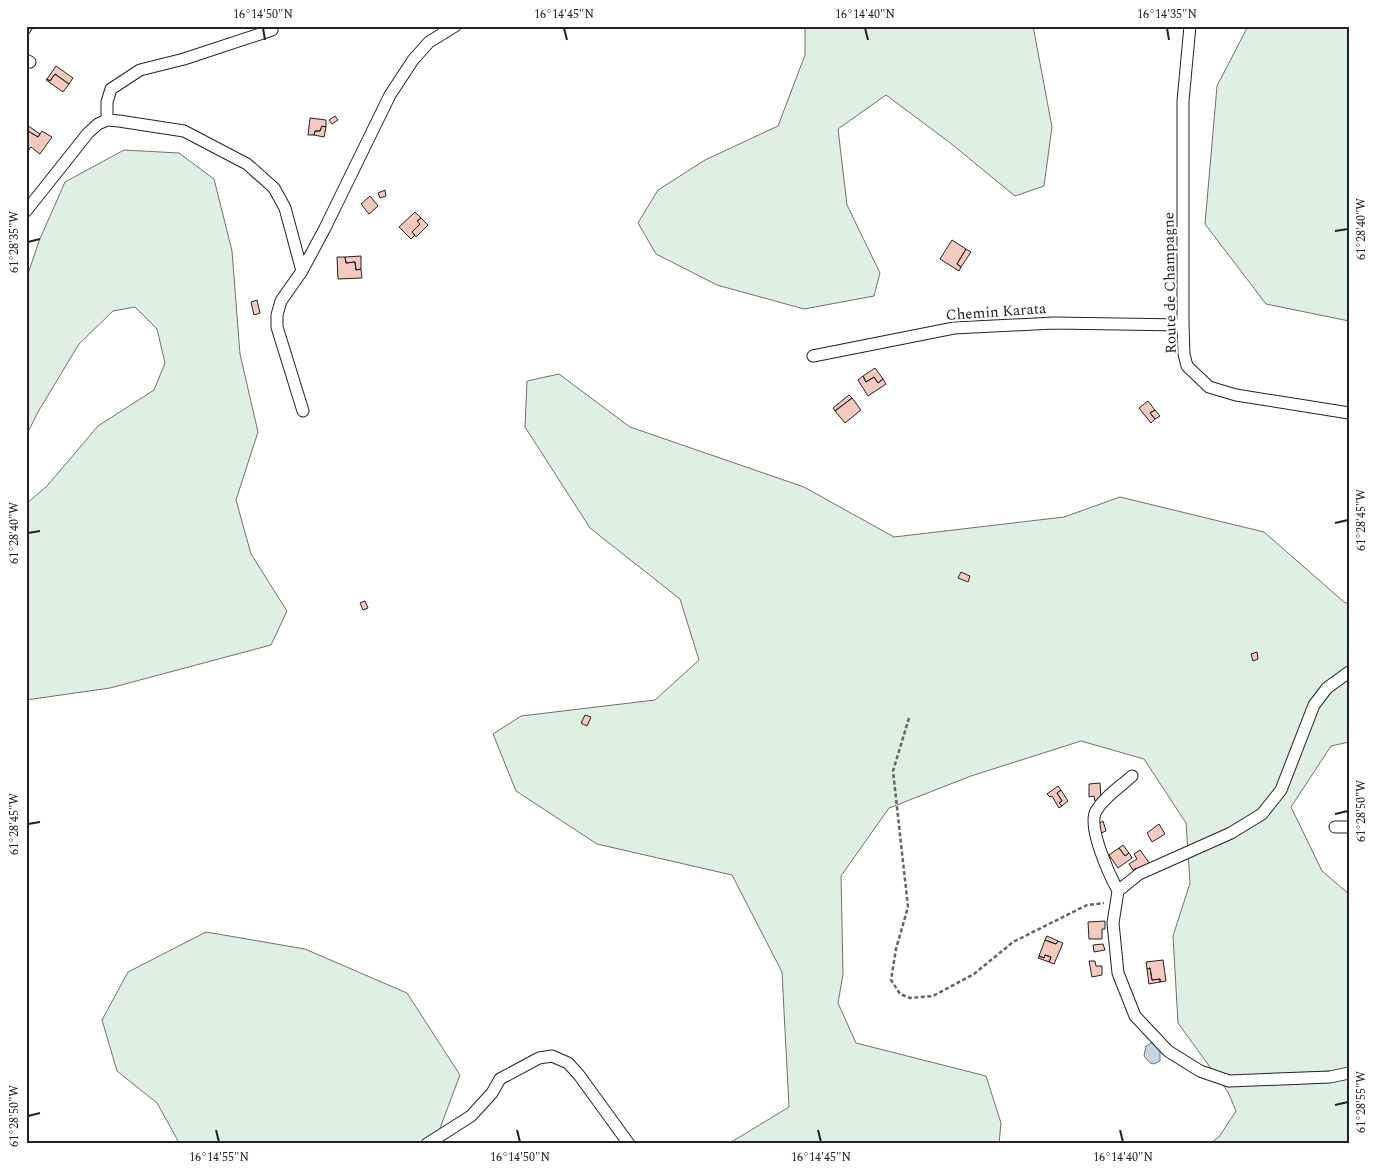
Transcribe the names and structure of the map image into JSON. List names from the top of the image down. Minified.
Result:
{"streets":{"street":["Route de Champagne","Chemin Karata"]},"crossings":[["Route de Champagne","Chemin Karata"]],"coordinates":["16°14'50\"N","16°14'45\"N","16°14'40\"N","16°14'35\"N","61°28'40\"W","61°28'35\"W","61°28'45\"W","61°28'50\"W","61°28'55\"W","16°14'55\"N"]}
